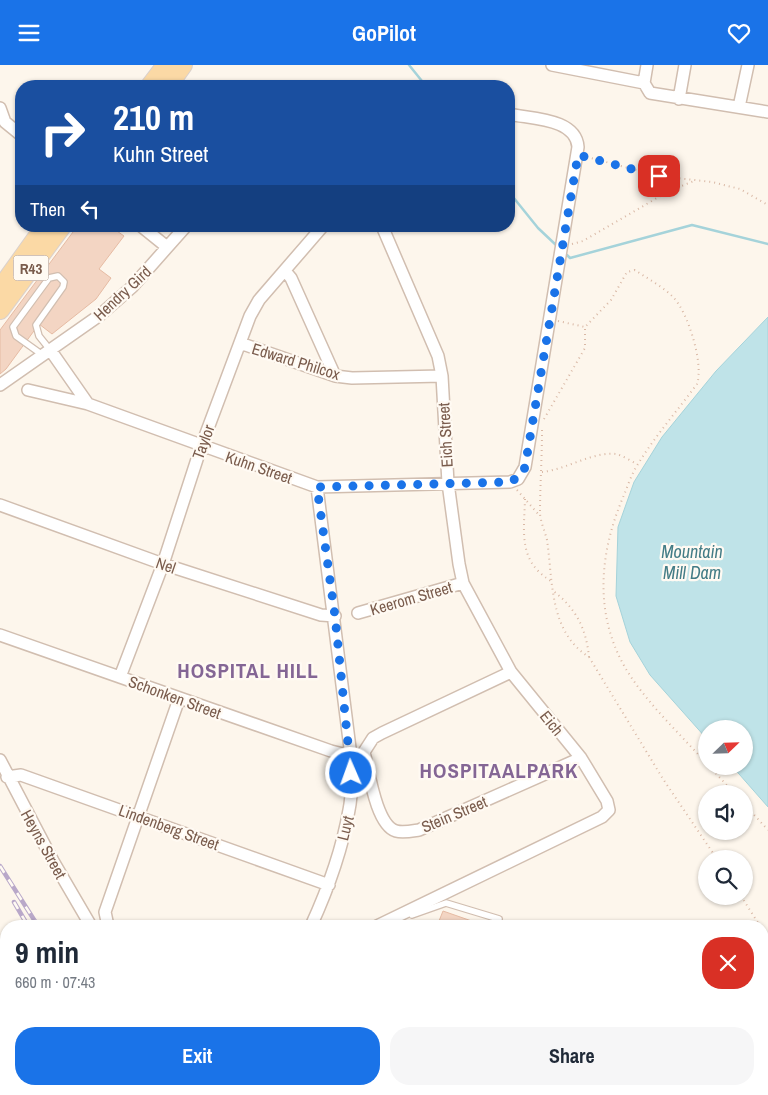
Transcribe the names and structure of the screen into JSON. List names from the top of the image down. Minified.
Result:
{"streets":{"main road":["R43"],"street":["Hendry Gird","Edward Philcox","Eich Street","Taylor","Kuhn Street","Nel","Keerom Street","Schonken Street","Eich","Stein Street","Lindenberg Street","Luyt","Heyns Street"]},"crossings":[["Edward Philcox","Eich Street"],["Edward Philcox","Taylor"],["Eich Street","Kuhn Street"],["Eich Street","Keerom Street"],["Eich Street","Eich"],["Eich Street","Stein Street"],["Taylor","Kuhn Street"],["Taylor","Nel"],["Taylor","Schonken Street"],["Kuhn Street","Luyt"],["Nel","Luyt"],["Schonken Street","Luyt"],["Eich","Stein Street"],["Lindenberg Street","Luyt"],["Lindenberg Street","Heyns Street"]],"districts":["HOSPITAL HILL","HOSPITAALPARK"],"water":["Mountain Mill Dam"],"north":"top right","page":{"header":"GoPilot","turn":["210 m","Kuhn Street"],"then":"Then","heading":["9 min","660 m · 07:43"],"buttons":["Exit","Share"]}}
